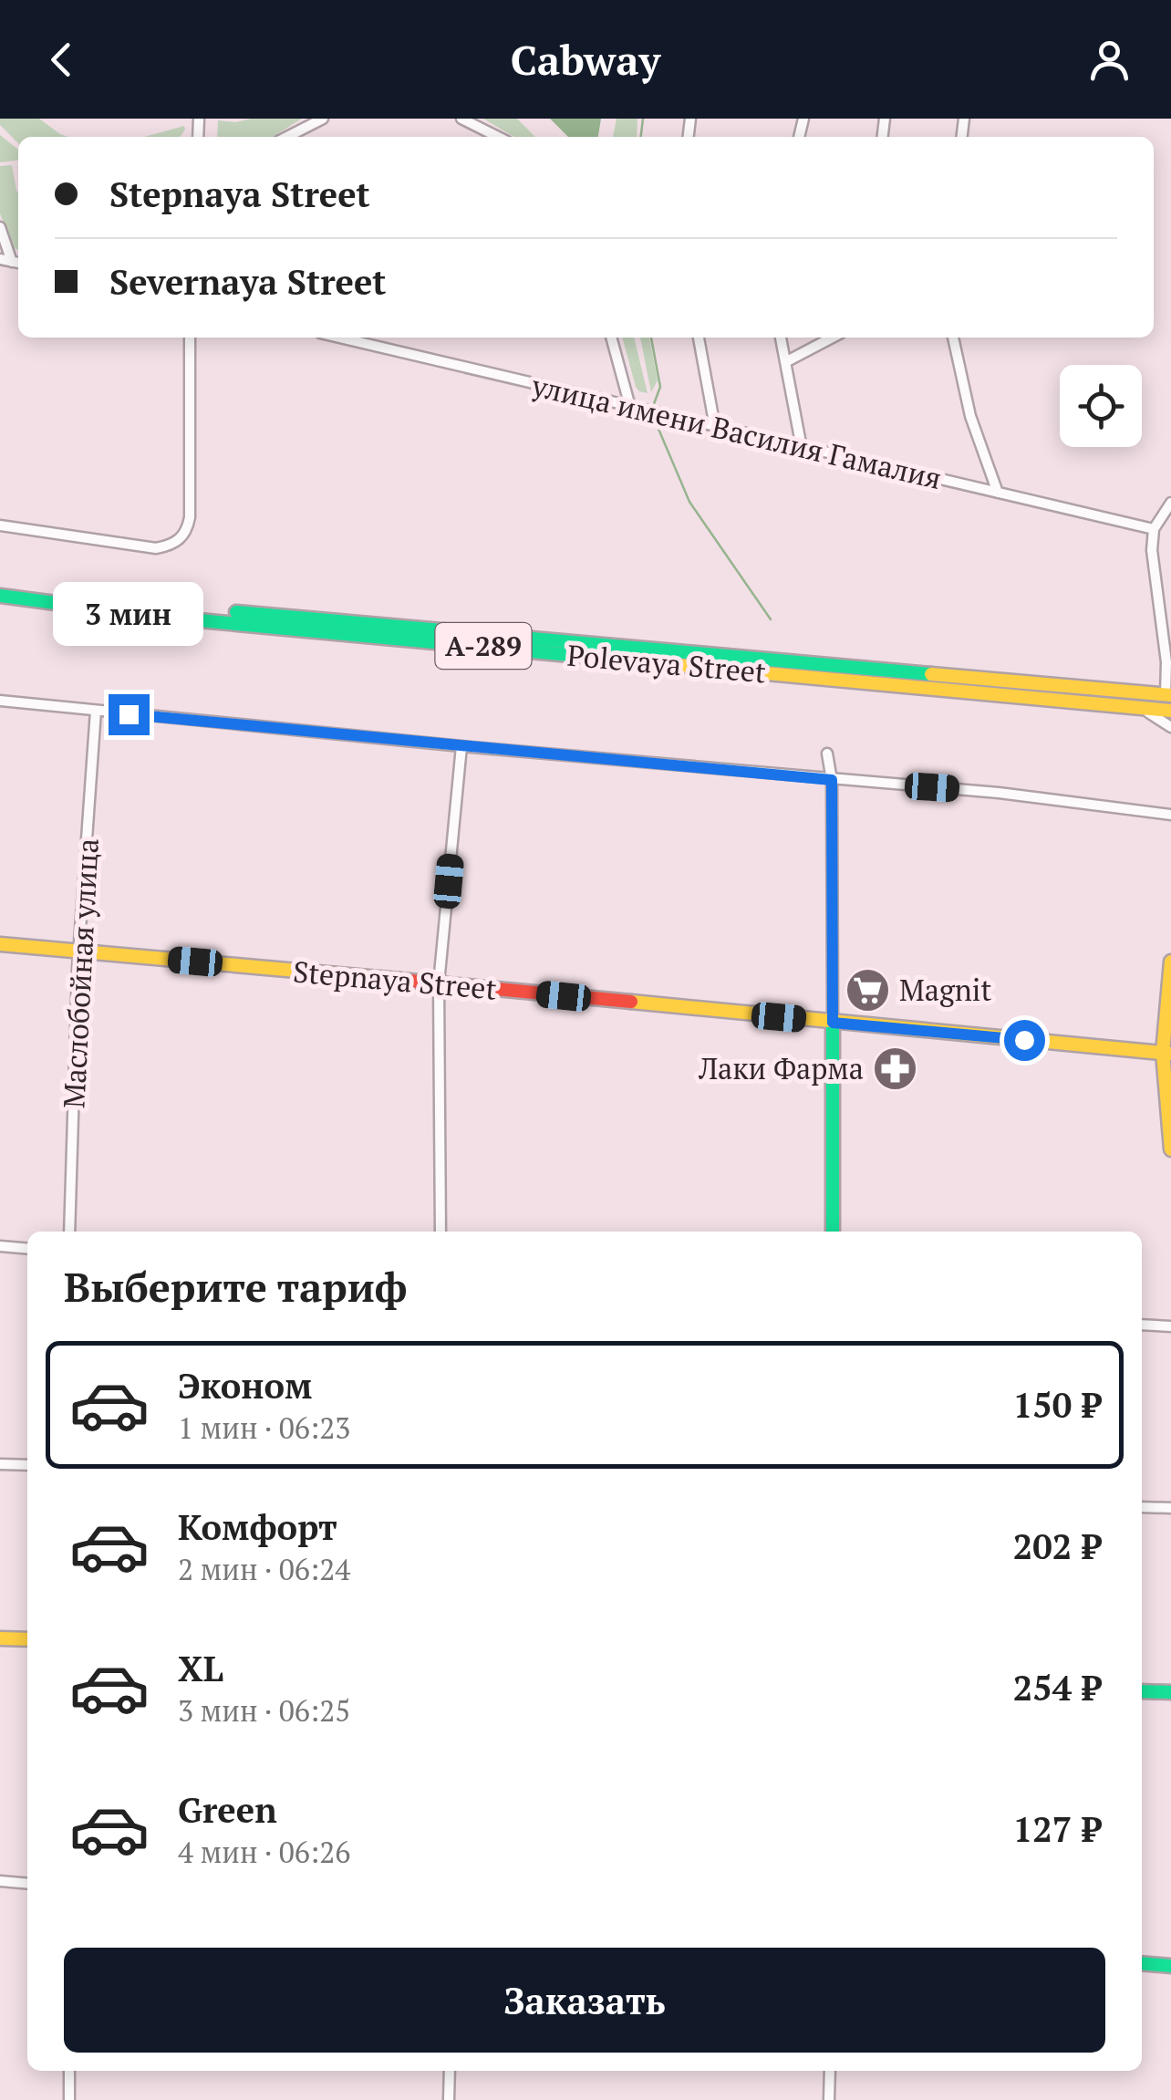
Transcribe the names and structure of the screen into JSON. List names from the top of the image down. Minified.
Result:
{"streets":{"main road":["А-289","Polevaya Street","Stepnaya Street"],"street":["улица имени Василия Гамалия","Маслобойная улица"]},"crossings":[["А-289","Polevaya Street"],["Маслобойная улица","Stepnaya Street"]],"places":{"supermarket":["Magnit"],"pharmacy":["Лаки Фарма"]},"page":{"header":"Cabway","banner":["Stepnaya Street","Severnaya Street"],"bubble":"3 мин","heading":"Выберите тариф","list":[{"name":"Эконом","note":"1 мин · 06:23","value":"150 ₽"},{"name":"Комфорт","note":"2 мин · 06:24","value":"202 ₽"},{"name":"XL","note":"3 мин · 06:25","value":"254 ₽"},{"name":"Green","note":"4 мин · 06:26","value":"127 ₽"}],"buttons":"Заказать"}}
